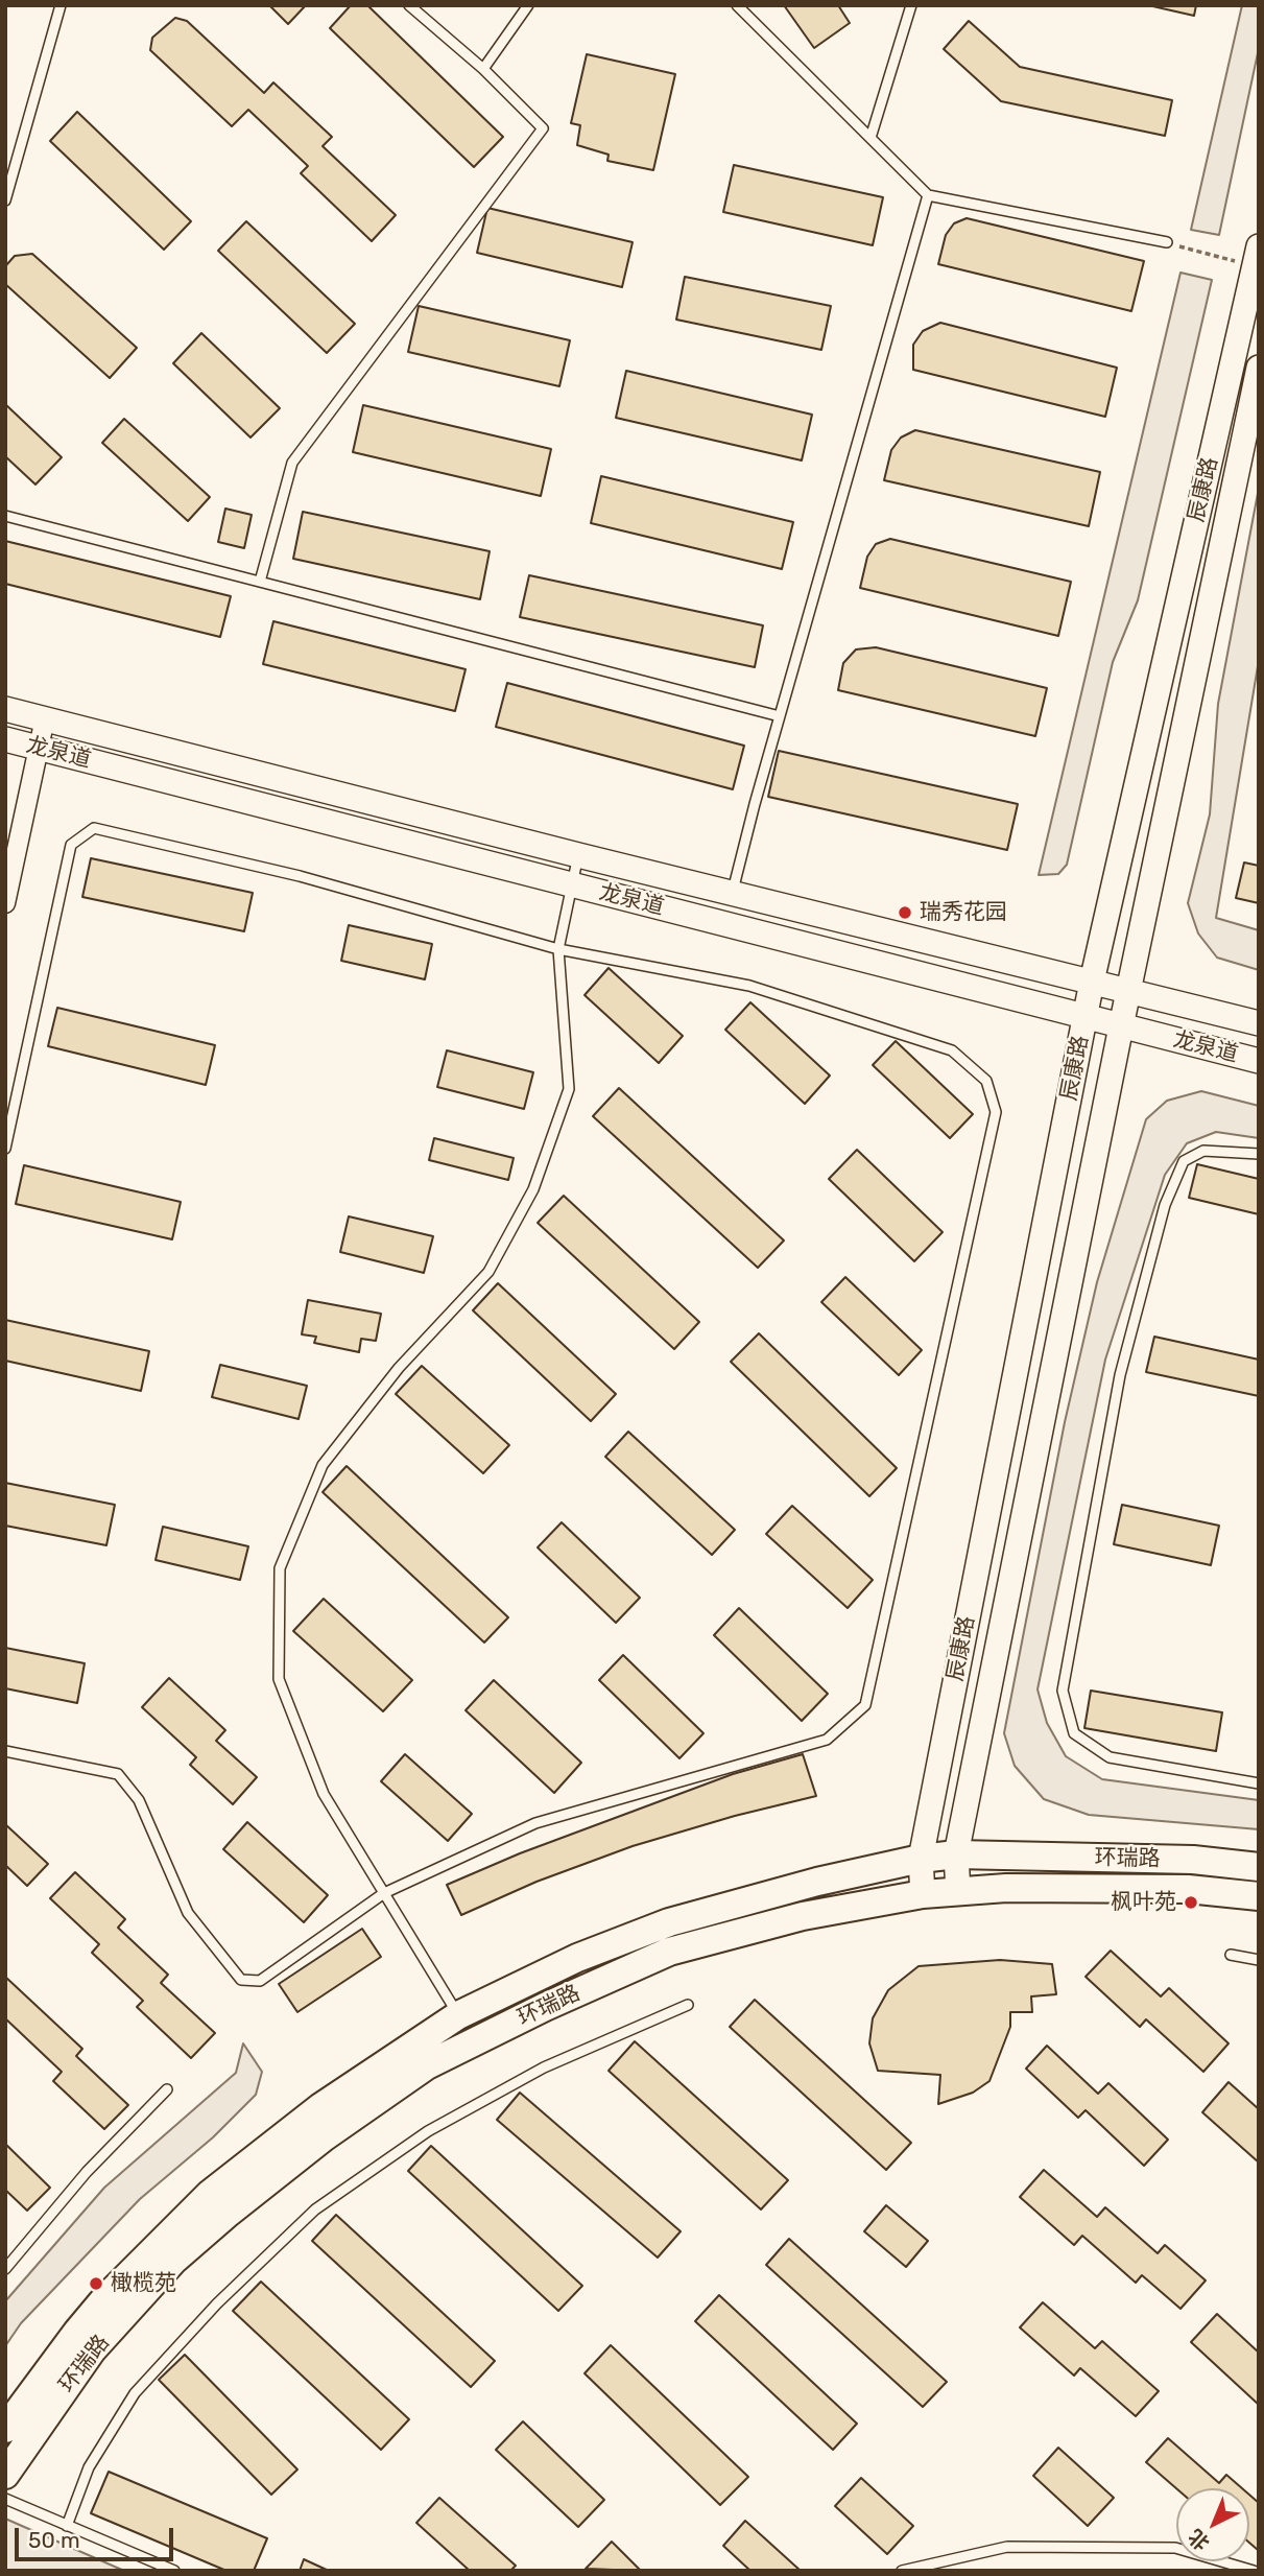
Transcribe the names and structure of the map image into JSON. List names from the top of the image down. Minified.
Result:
{"streets":{"main road":["环瑞路"],"street":["辰康路","龙泉道"]},"crossings":[["辰康路","龙泉道"],["辰康路","环瑞路"]],"places":["瑞秀花园","枫叶苑","橄榄苑"],"scale_bar":"50 m","north":"bottom left"}
